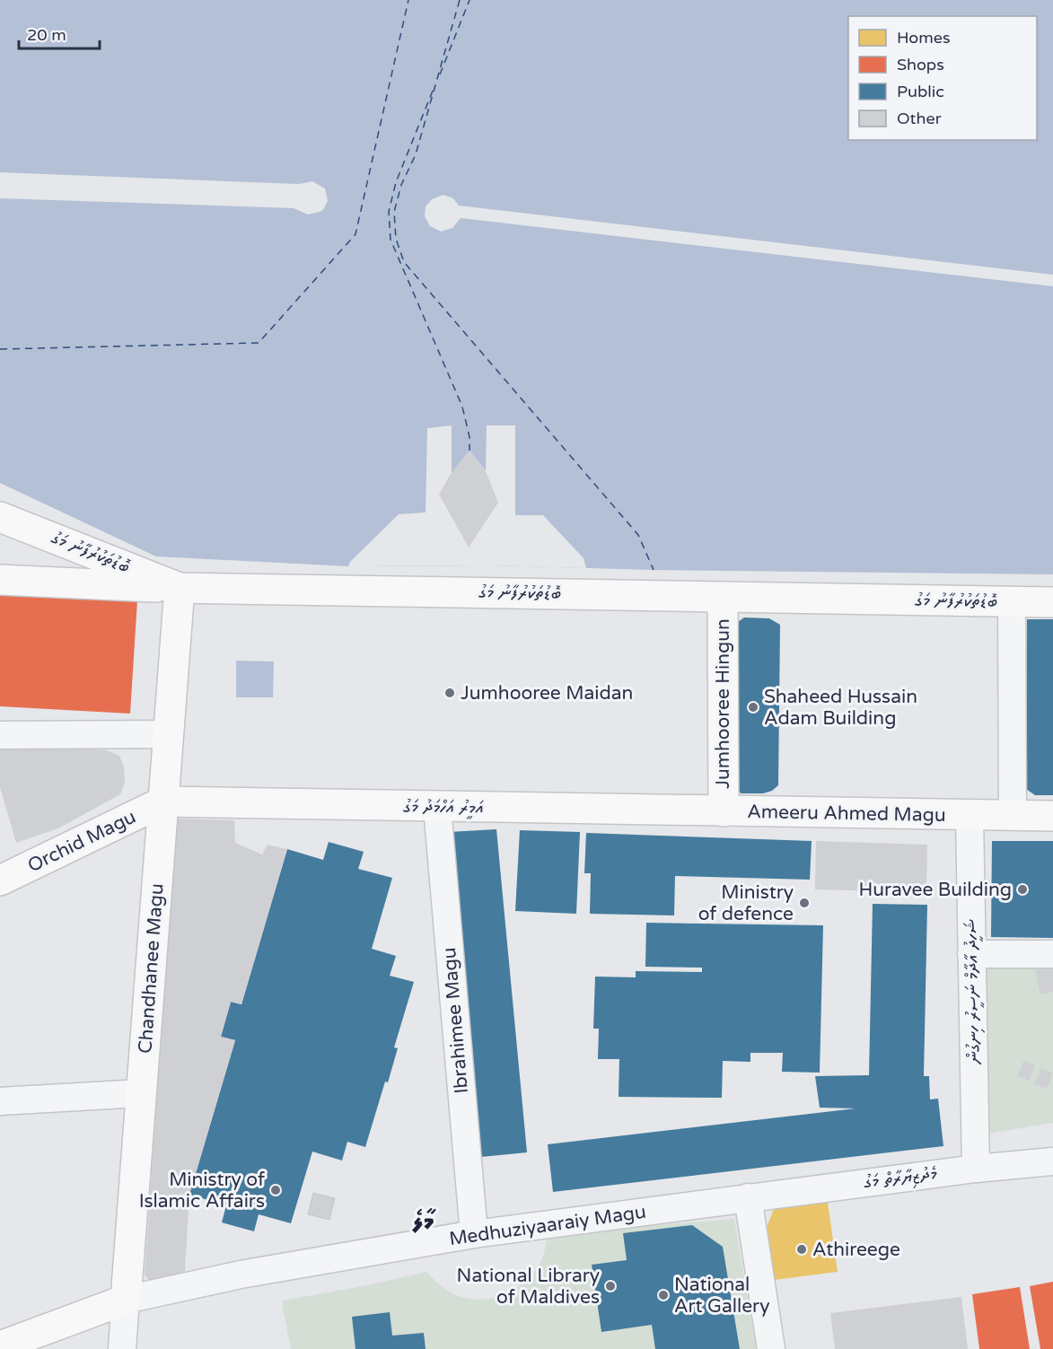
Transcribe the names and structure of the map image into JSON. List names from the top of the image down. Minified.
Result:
{"streets":{"street":["ބޮޑުތަކުރުފާނު މަގު","Jumhooree Hingun","އަމީރު އަހްމަދު މަގު","Ameeru Ahmed Magu","Orchid Magu","Chandhanee Magu","ޝަހީދު އާދާމް ނަސީރު ހިނގުން","Ibrahimee Magu","މެދުޒިޔާރާތް މަގު","Medhuziyaaraiy Magu"]},"crossings":[["ބޮޑުތަކުރުފާނު މަގު","Jumhooree Hingun"],["ބޮޑުތަކުރުފާނު މަގު","Chandhanee Magu"],["Jumhooree Hingun","އަމީރު އަހްމަދު މަގު"],["Jumhooree Hingun","Ameeru Ahmed Magu"],["އަމީރު އަހްމަދު މަގު","Ameeru Ahmed Magu"],["އަމީރު އަހްމަދު މަގު","Orchid Magu"],["އަމީރު އަހްމަދު މަގު","Chandhanee Magu"],["އަމީރު އަހްމަދު މަގު","Ibrahimee Magu"],["Ameeru Ahmed Magu","ޝަހީދު އާދާމް ނަސީރު ހިނގުން"],["Orchid Magu","Chandhanee Magu"],["Chandhanee Magu","Medhuziyaaraiy Magu"],["ޝަހީދު އާދާމް ނަސީރު ހިނގުން","މެދުޒިޔާރާތް މަގު"],["Ibrahimee Magu","Medhuziyaaraiy Magu"],["މެދުޒިޔާރާތް މަގު","Medhuziyaaraiy Magu"]],"districts":["މާލެ"],"places":["Jumhooree Maidan","Shaheed Hussain Adam Building","Huravee Building","Ministry of defence","Ministry of Islamic Affairs","Athireege","National Library of Maldives","National Art Gallery"],"legend":["Homes","Shops","Public","Other"],"scale_bar":"20 m"}
